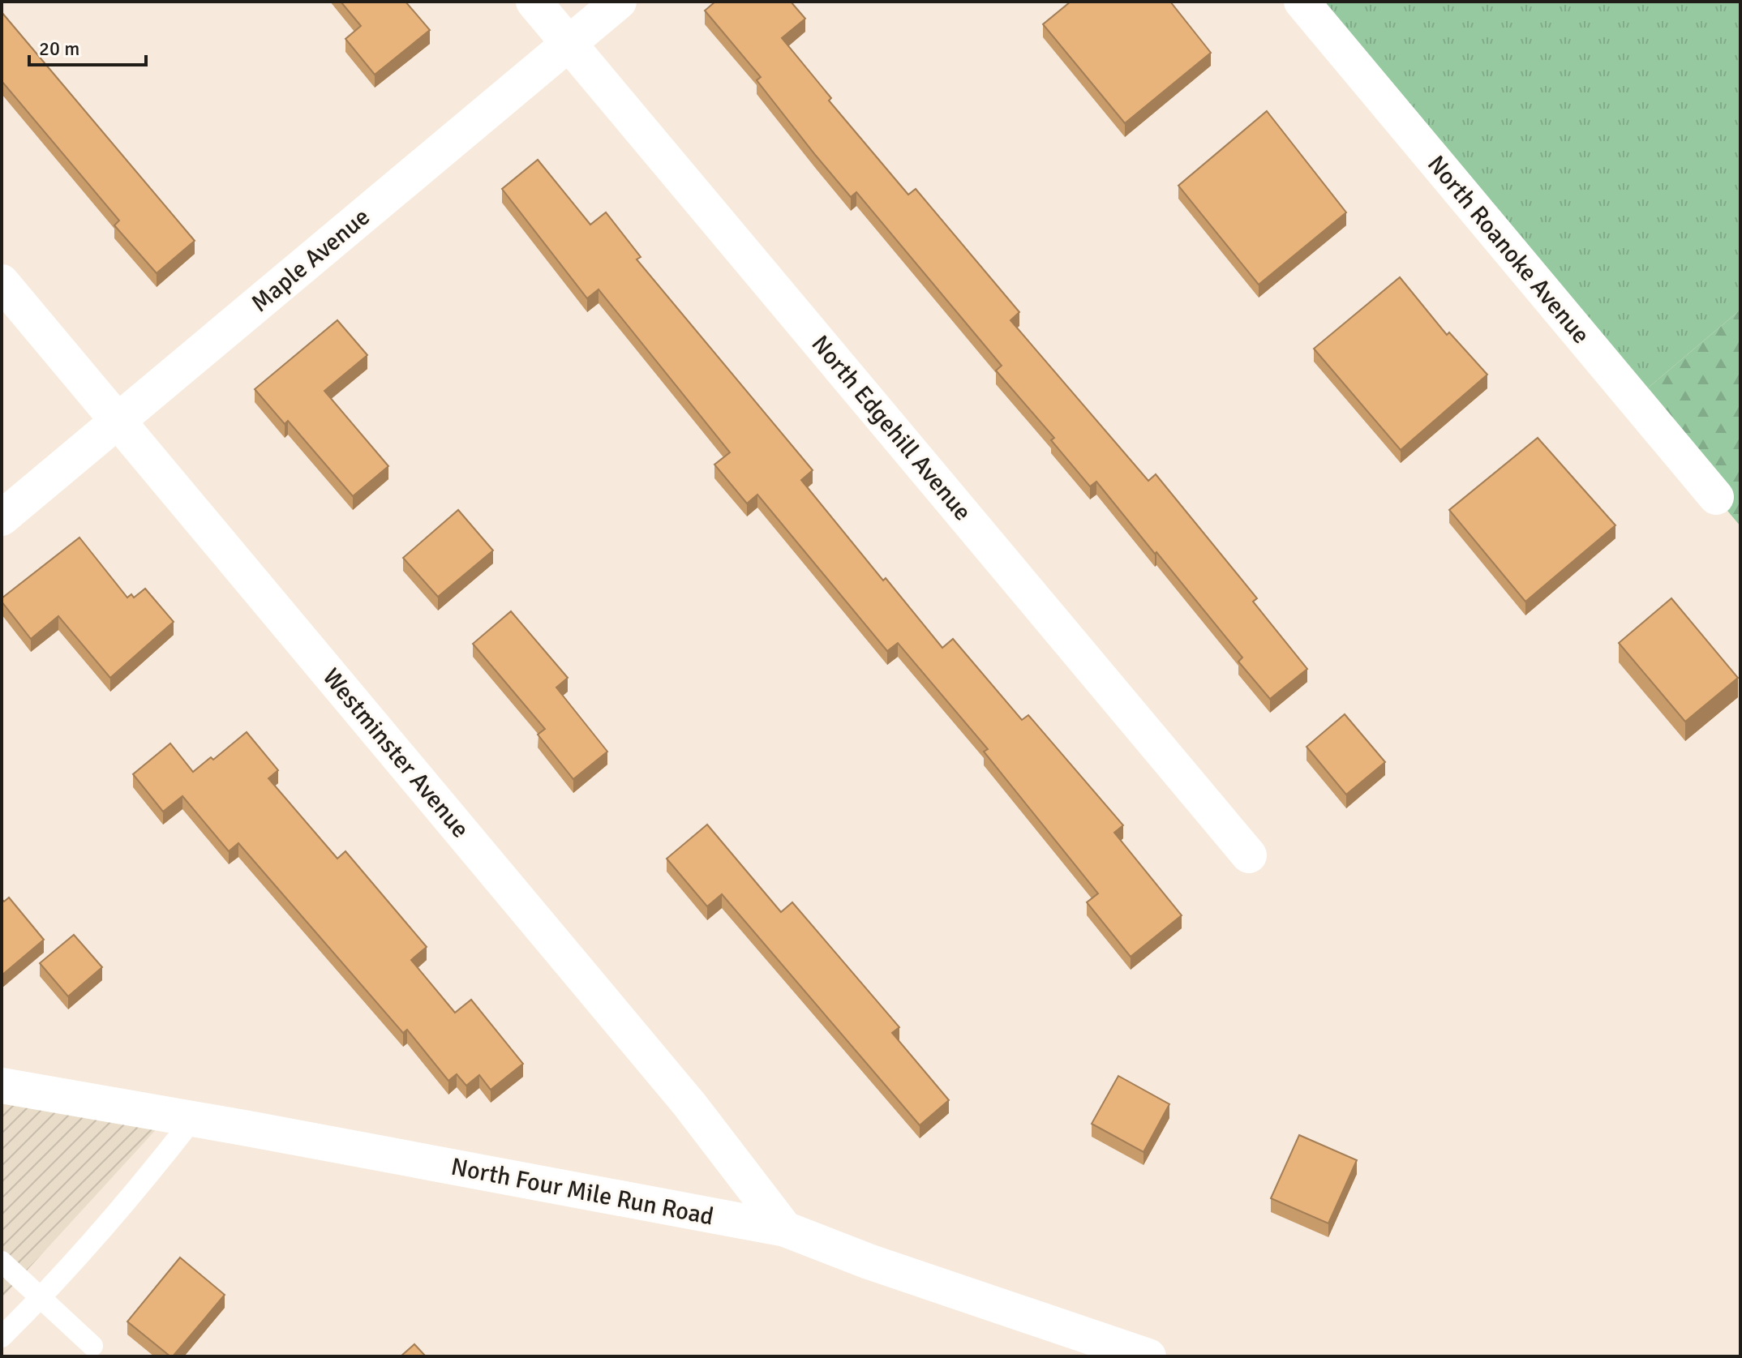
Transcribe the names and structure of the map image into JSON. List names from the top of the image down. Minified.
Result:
{"streets":{"street":["North Roanoke Avenue","Maple Avenue","North Edgehill Avenue","Westminster Avenue","North Four Mile Run Road"]},"crossings":[["Maple Avenue","North Edgehill Avenue"],["Maple Avenue","Westminster Avenue"],["Westminster Avenue","North Four Mile Run Road"]],"scale_bar":"20 m"}
